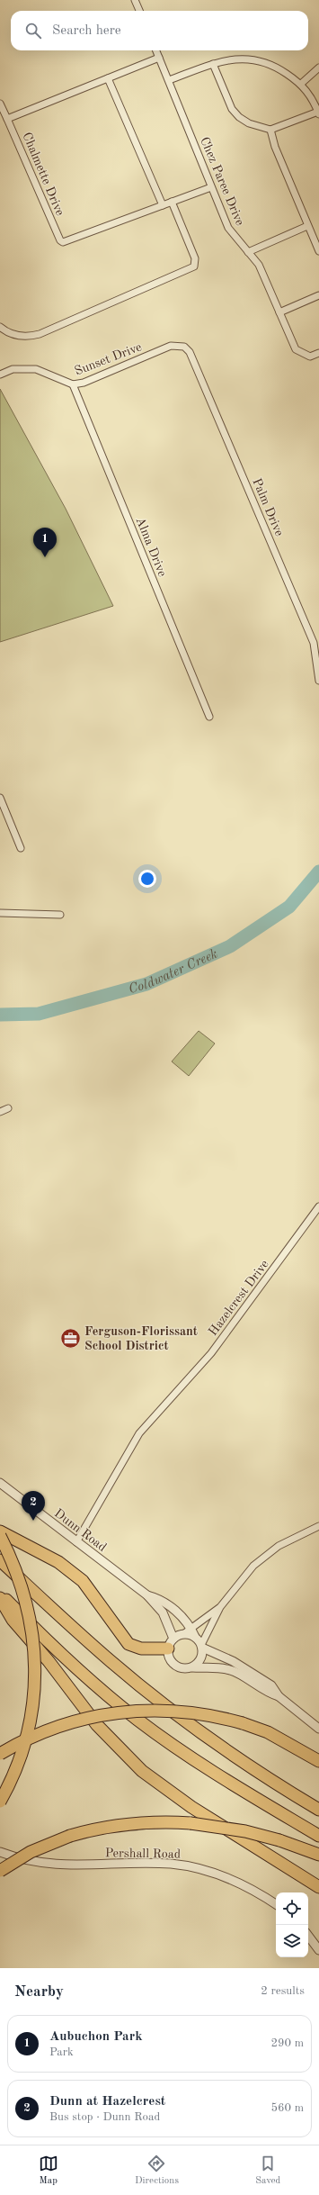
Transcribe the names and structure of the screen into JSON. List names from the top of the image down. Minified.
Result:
{"streets":{"street":["Chalmette Drive","Chez Paree Drive","Sunset Drive","Palm Drive","Alma Drive","Hazelcrest Drive","Dunn Road","Pershall Road"]},"crossings":[["Chalmette Drive","Chez Paree Drive"],["Sunset Drive","Palm Drive"],["Sunset Drive","Alma Drive"],["Hazelcrest Drive","Dunn Road"]],"water":["Coldwater Creek"],"places":{"office":["Ferguson-Florissant School District"]},"page":{"search":"Search here","pins":["1","2"],"heading":["Nearby","2 results"],"list":[{"mark":"1","name":"Aubuchon Park","note":"Park","value":"290 m"},{"mark":"2","name":"Dunn at Hazelcrest","note":"Bus stop · Dunn Road","value":"560 m"}],"nav":["Map","Directions","Saved"]}}
